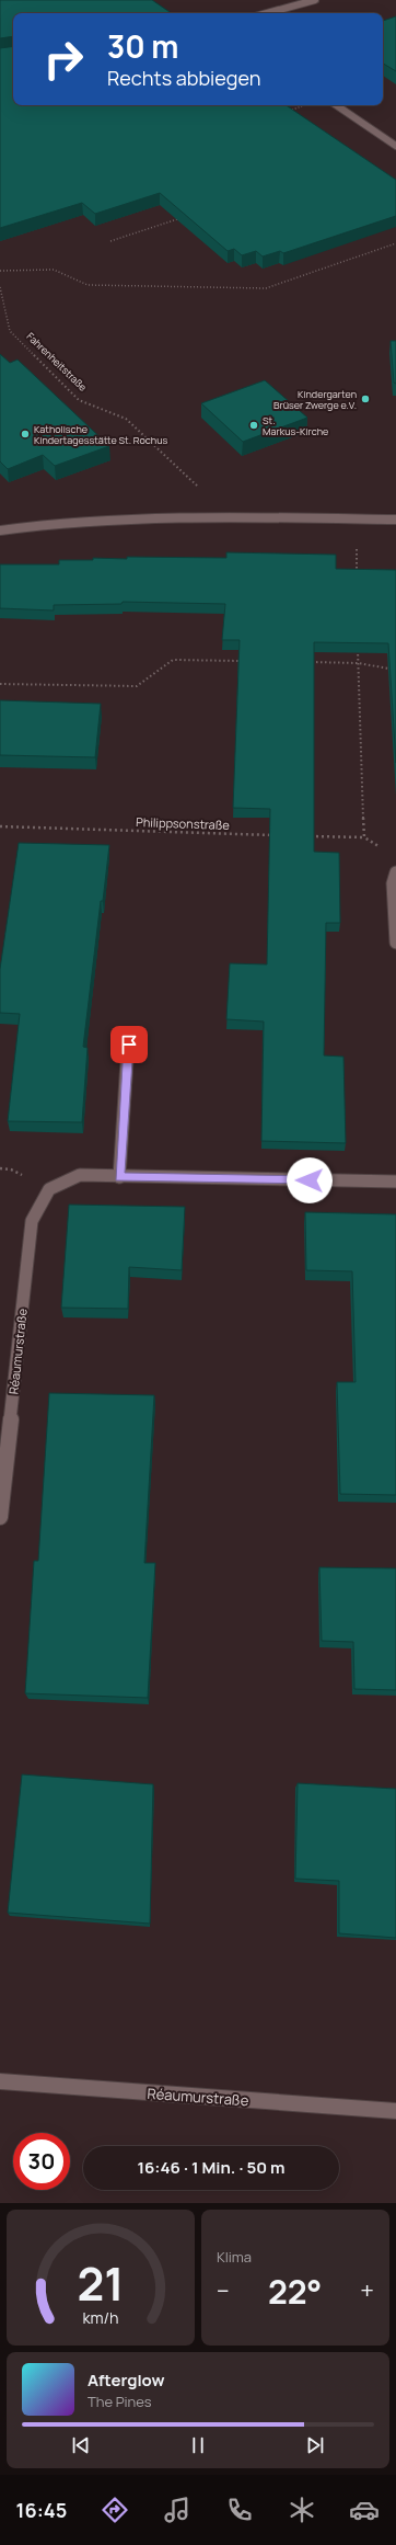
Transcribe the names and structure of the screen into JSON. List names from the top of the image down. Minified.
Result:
{"streets":{"street":["Réaumurstraße"],"path":["Fahrenheitstraße","Philippsonstraße"]},"places":["Kindergarten Brüser Zwerge e.V.","St. Markus-Kirche","Katholische Kindertagesstätte St. Rochus"],"page":{"turn":["30 m","Rechts abbiegen"],"limit":"30","trip":"16:46 · 1 Min. · 50 m","tile":"Klima","heat":["−","22°","+"],"song":["Afterglow","The Pines"],"tabs":"16:45","gauge":["21","km/h"]}}
